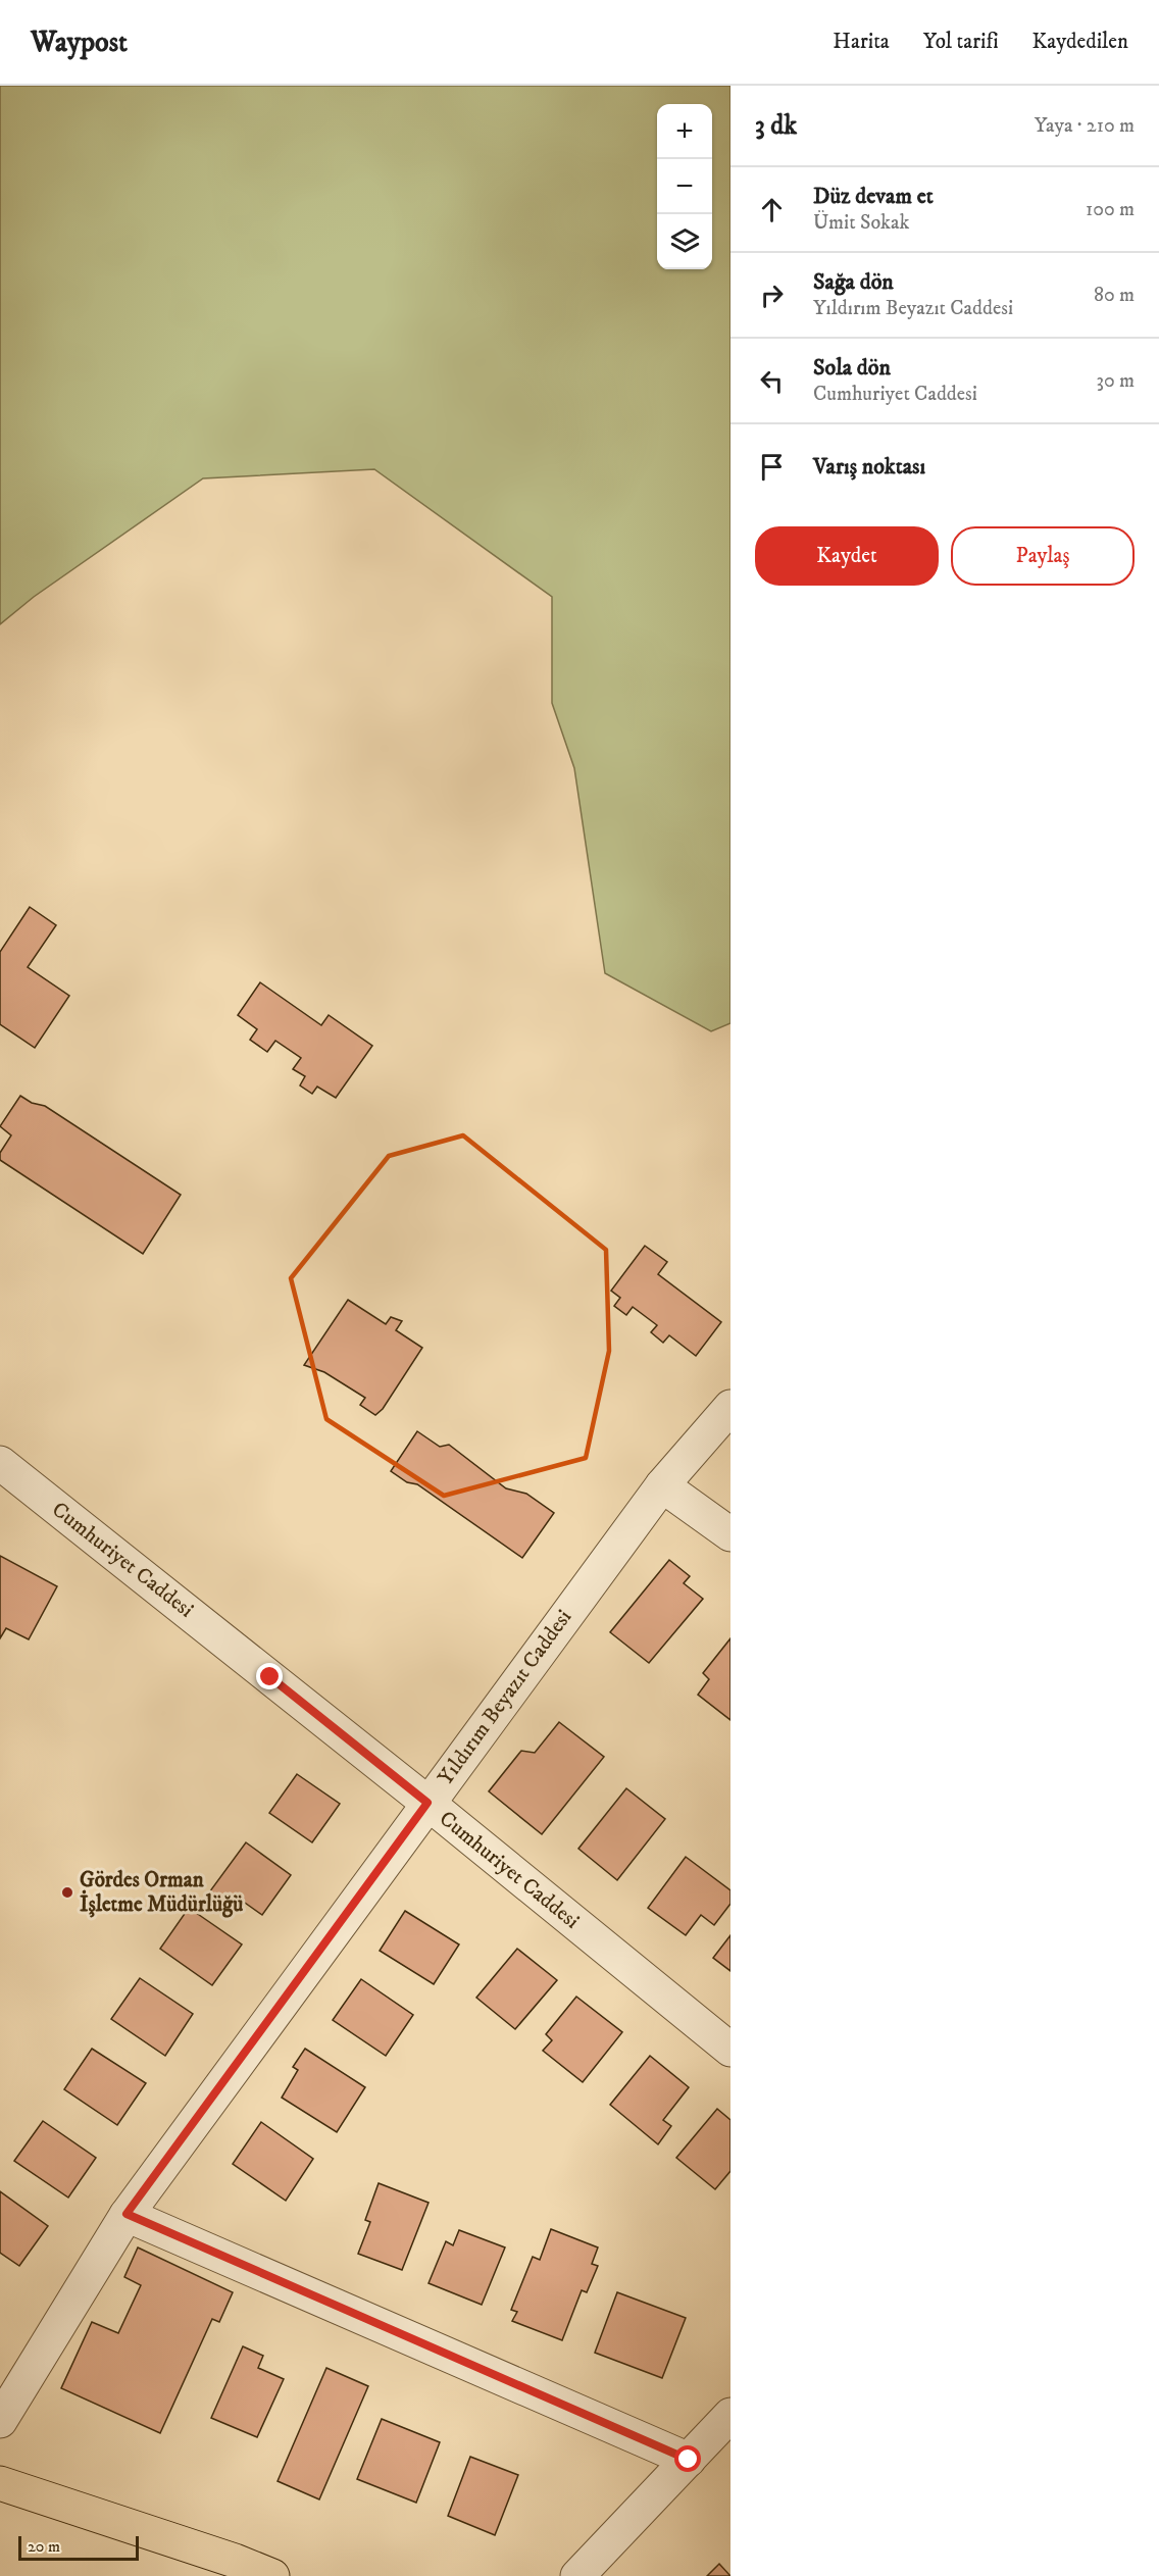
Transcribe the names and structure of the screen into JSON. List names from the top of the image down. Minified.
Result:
{"streets":{"street":["Cumhuriyet Caddesi","Yıldırım Beyazıt Caddesi"]},"crossings":[["Cumhuriyet Caddesi","Yıldırım Beyazıt Caddesi"]],"places":["Gördes Orman İşletme Müdürlüğü"],"scale_bar":"20 m","page":{"header":"Waypost","nav":["Harita","Yol tarifi","Kaydedilen"],"heading":["3 dk","Yaya · 210 m"],"map_buttons":["+","−"],"list":[["Düz devam et","Ümit Sokak","100 m"],["Sağa dön","Yıldırım Beyazıt Caddesi","80 m"],["Sola dön","Cumhuriyet Caddesi","30 m"],"Varış noktası"],"buttons":["Kaydet","Paylaş"],"scale":"20 m"}}
